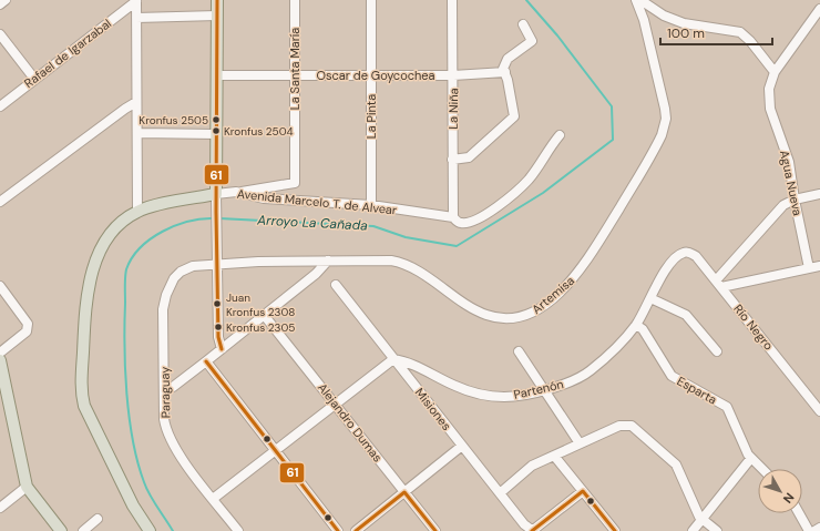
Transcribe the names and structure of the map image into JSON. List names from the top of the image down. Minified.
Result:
{"streets":{"main road":["Avenida Marcelo T. de Alvear"],"street":["Rafael de Igarzabal","La Santa María","Oscar de Goycochea","La Niña","La Pinta","Agua Nueva","Artemisa","Río Negro","Partenón","Esparta","Paraguay","Misiones","Alejandro Dumas"]},"crossings":[["La Santa María","Oscar de Goycochea"],["La Santa María","Avenida Marcelo T. de Alvear"],["Oscar de Goycochea","La Niña"],["Oscar de Goycochea","La Pinta"],["La Niña","Avenida Marcelo T. de Alvear"],["La Pinta","Avenida Marcelo T. de Alvear"],["Artemisa","Paraguay"],["Río Negro","Partenón"],["Partenón","Esparta"],["Partenón","Misiones"]],"water":["Arroyo La Cañada"],"places":["Kronfus 2505","Kronfus 2504","Juan Kronfus 2308","Kronfus 2305"],"lines":["transit line 61"],"scale_bar":"100 m","north":"bottom right"}
